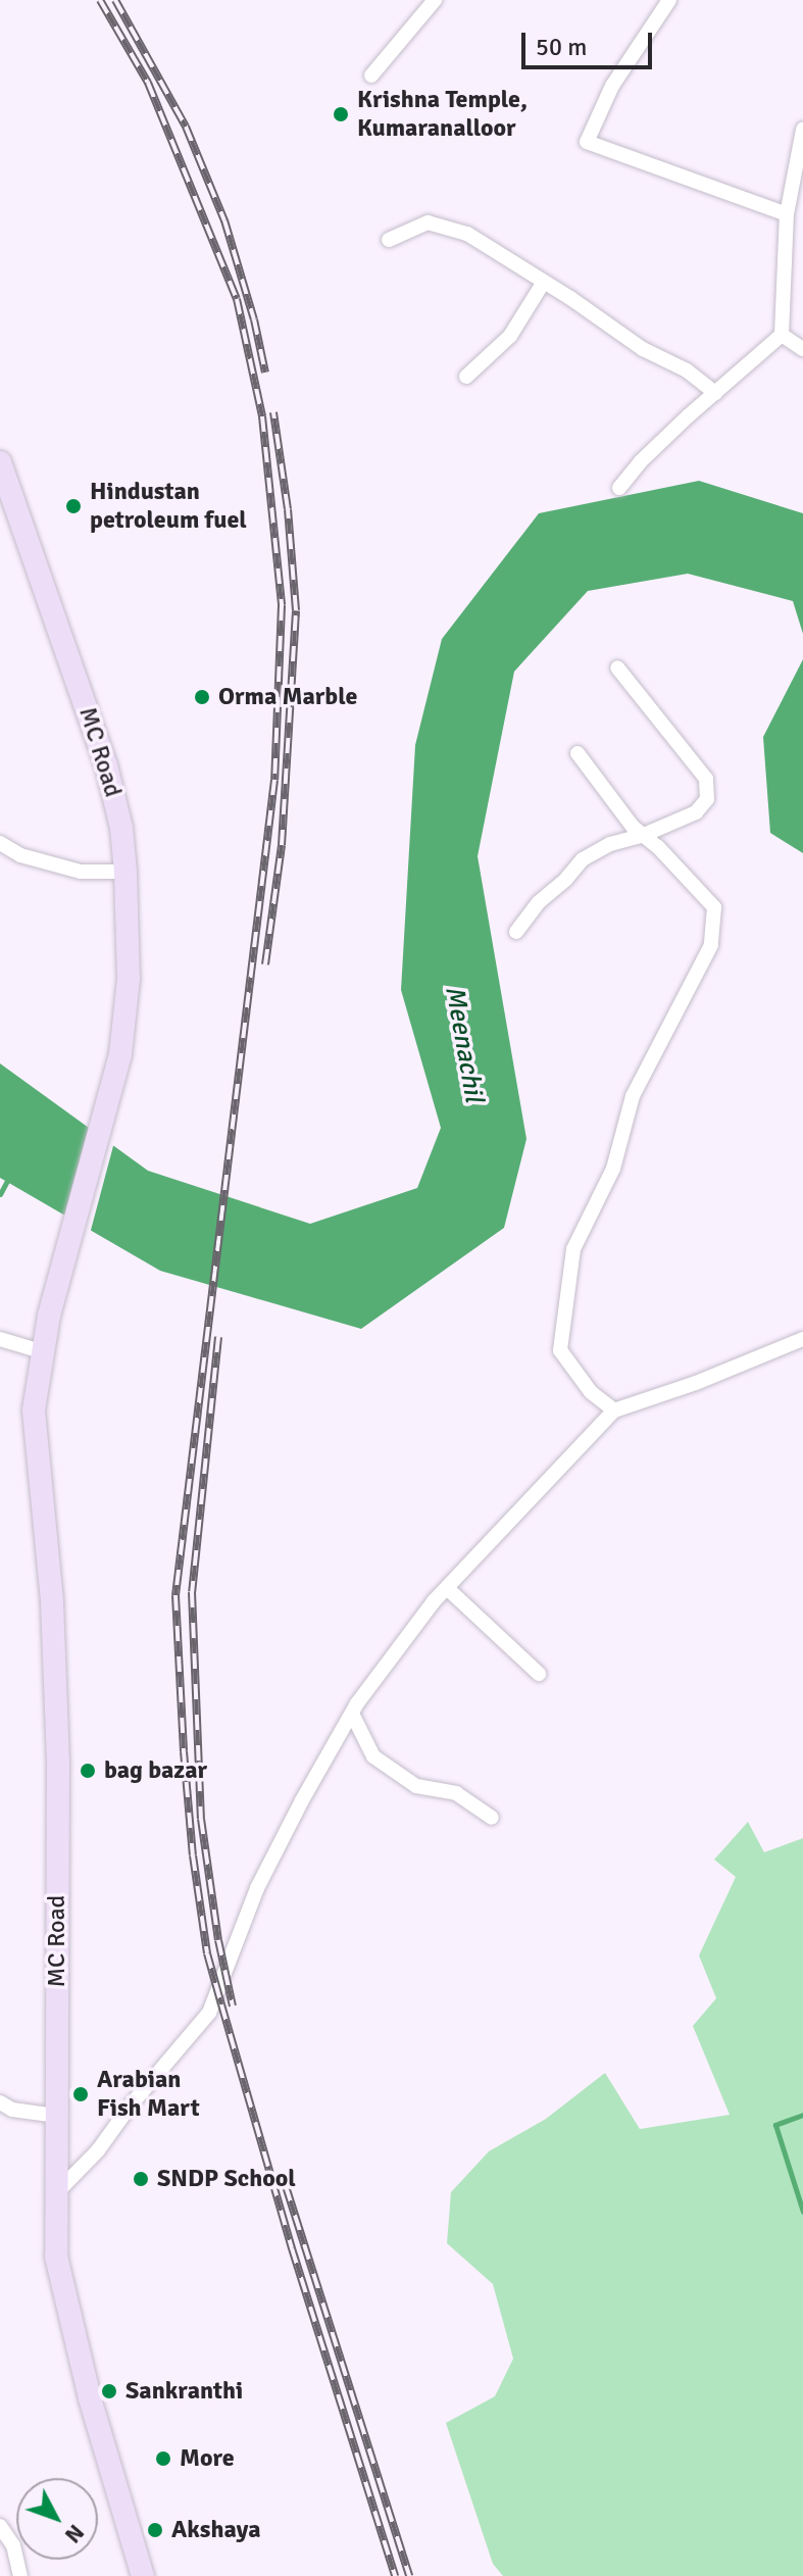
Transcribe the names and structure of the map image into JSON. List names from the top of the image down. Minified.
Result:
{"streets":{"main road":["MC Road"]},"water":["Meenachil"],"places":["Krishna Temple, Kumaranalloor","Hindustan petroleum fuel","Orma Marble","bag bazar","Arabian Fish Mart","SNDP School","Sankranthi","More","Akshaya"],"scale_bar":"50 m","north":"bottom right"}
